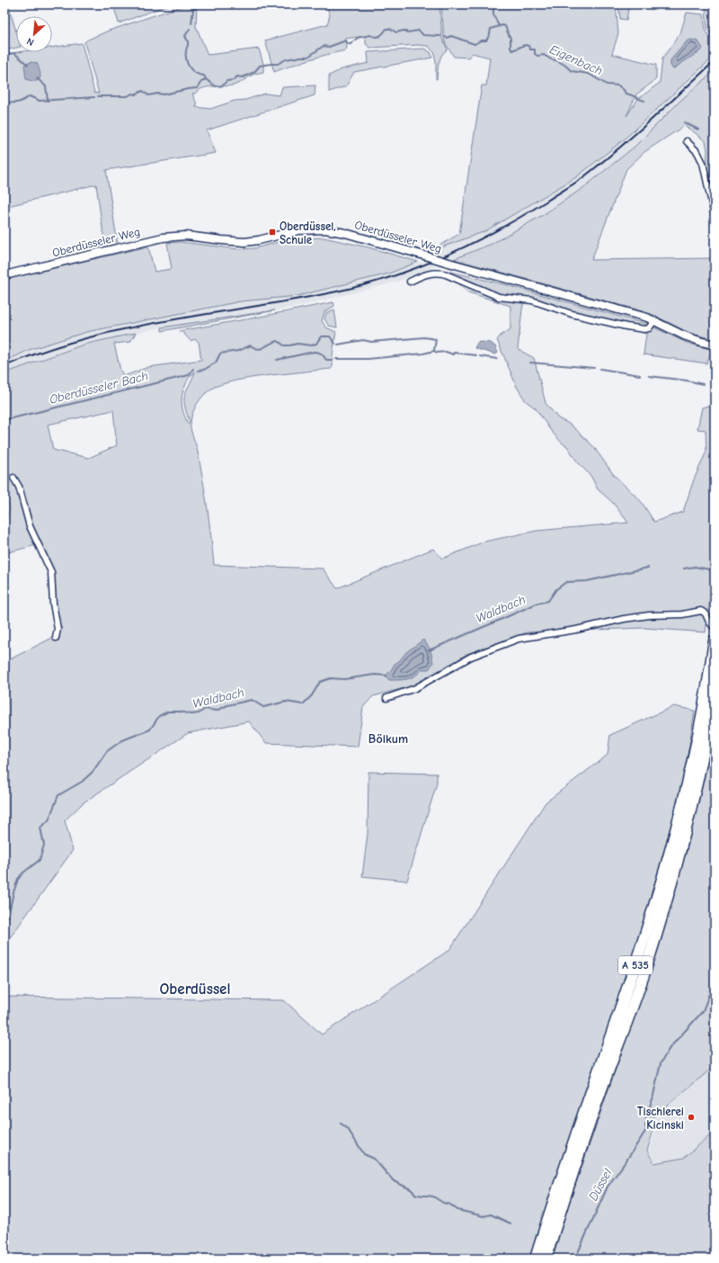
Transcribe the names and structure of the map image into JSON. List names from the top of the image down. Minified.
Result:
{"streets":{"highway":["A 535"],"street":["Oberdüsseler Weg"]},"districts":["Bölkum","Oberdüssel"],"water":["Eigenbach","Oberdüsseler Bach","Waldbach","Düssel"],"places":{"transit":["Oberdüssel, Schule"],"other":["Tischlerei Kicinski"]},"north":"bottom left"}
